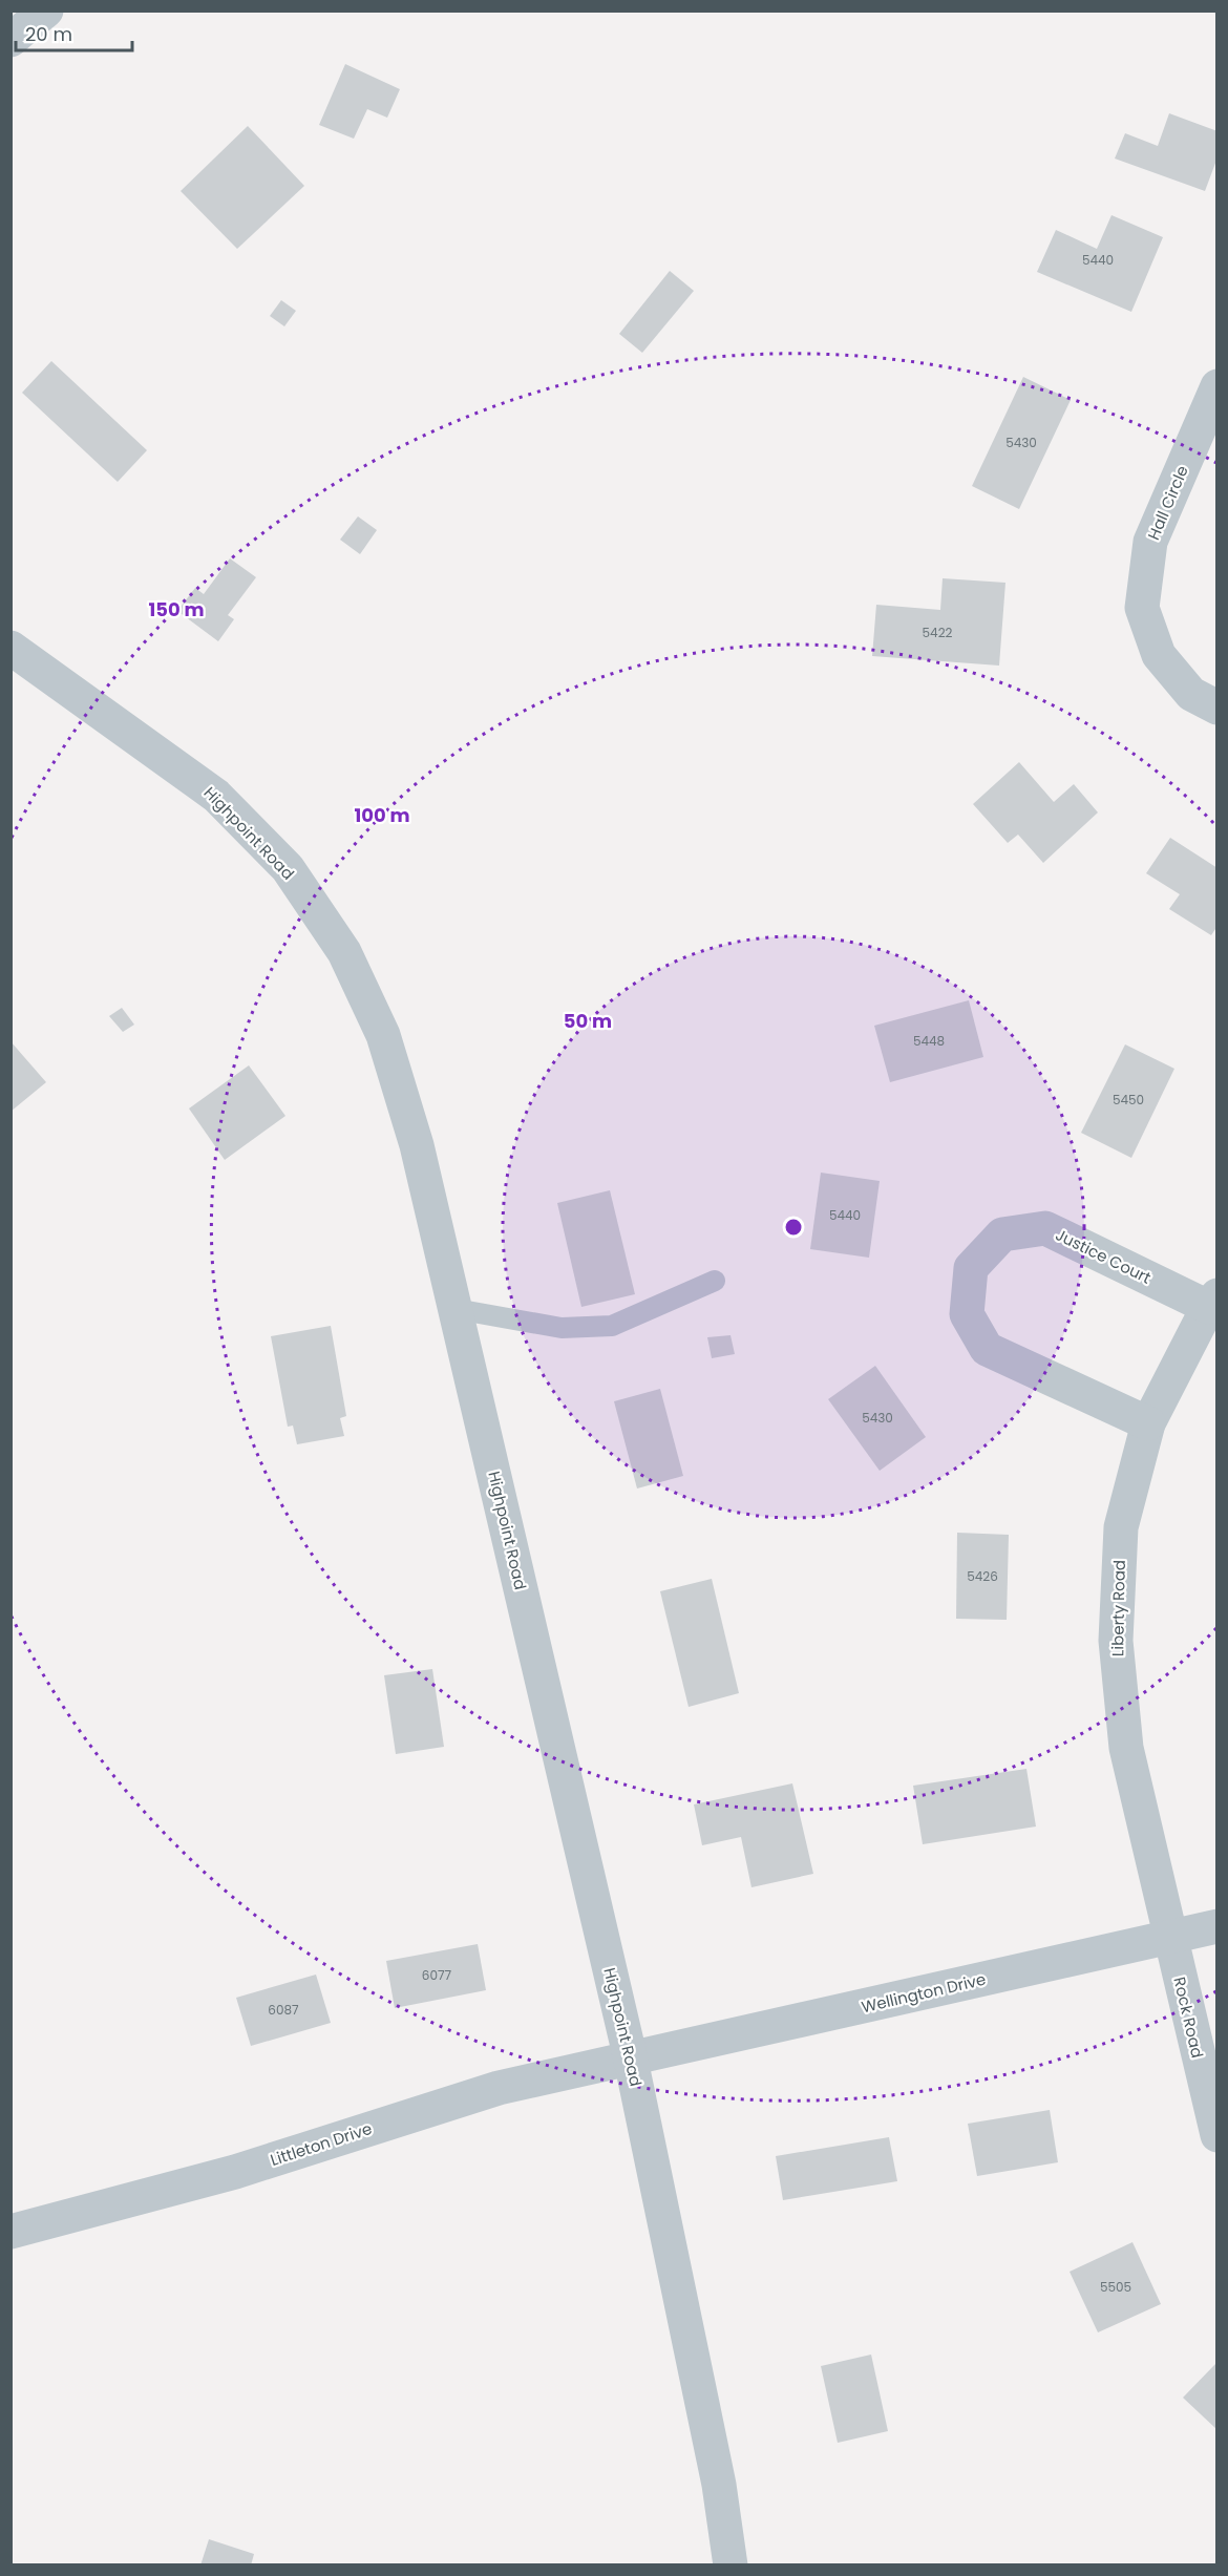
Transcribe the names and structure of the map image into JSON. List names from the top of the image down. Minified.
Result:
{"streets":{"street":["Hall Circle","Highpoint Road","Justice Court","Liberty Road","Wellington Drive","Rock Road","Littleton Drive"]},"crossings":[["Highpoint Road","Wellington Drive"],["Highpoint Road","Littleton Drive"],["Justice Court","Liberty Road"],["Liberty Road","Wellington Drive"],["Liberty Road","Rock Road"],["Wellington Drive","Rock Road"],["Wellington Drive","Littleton Drive"]],"house_numbers":["5440","5430","5422","5448","5450","5440","5430","5426","6077","6087","5505"],"scale_bar":"20 m","rings":["150 m","100 m","50 m"]}
